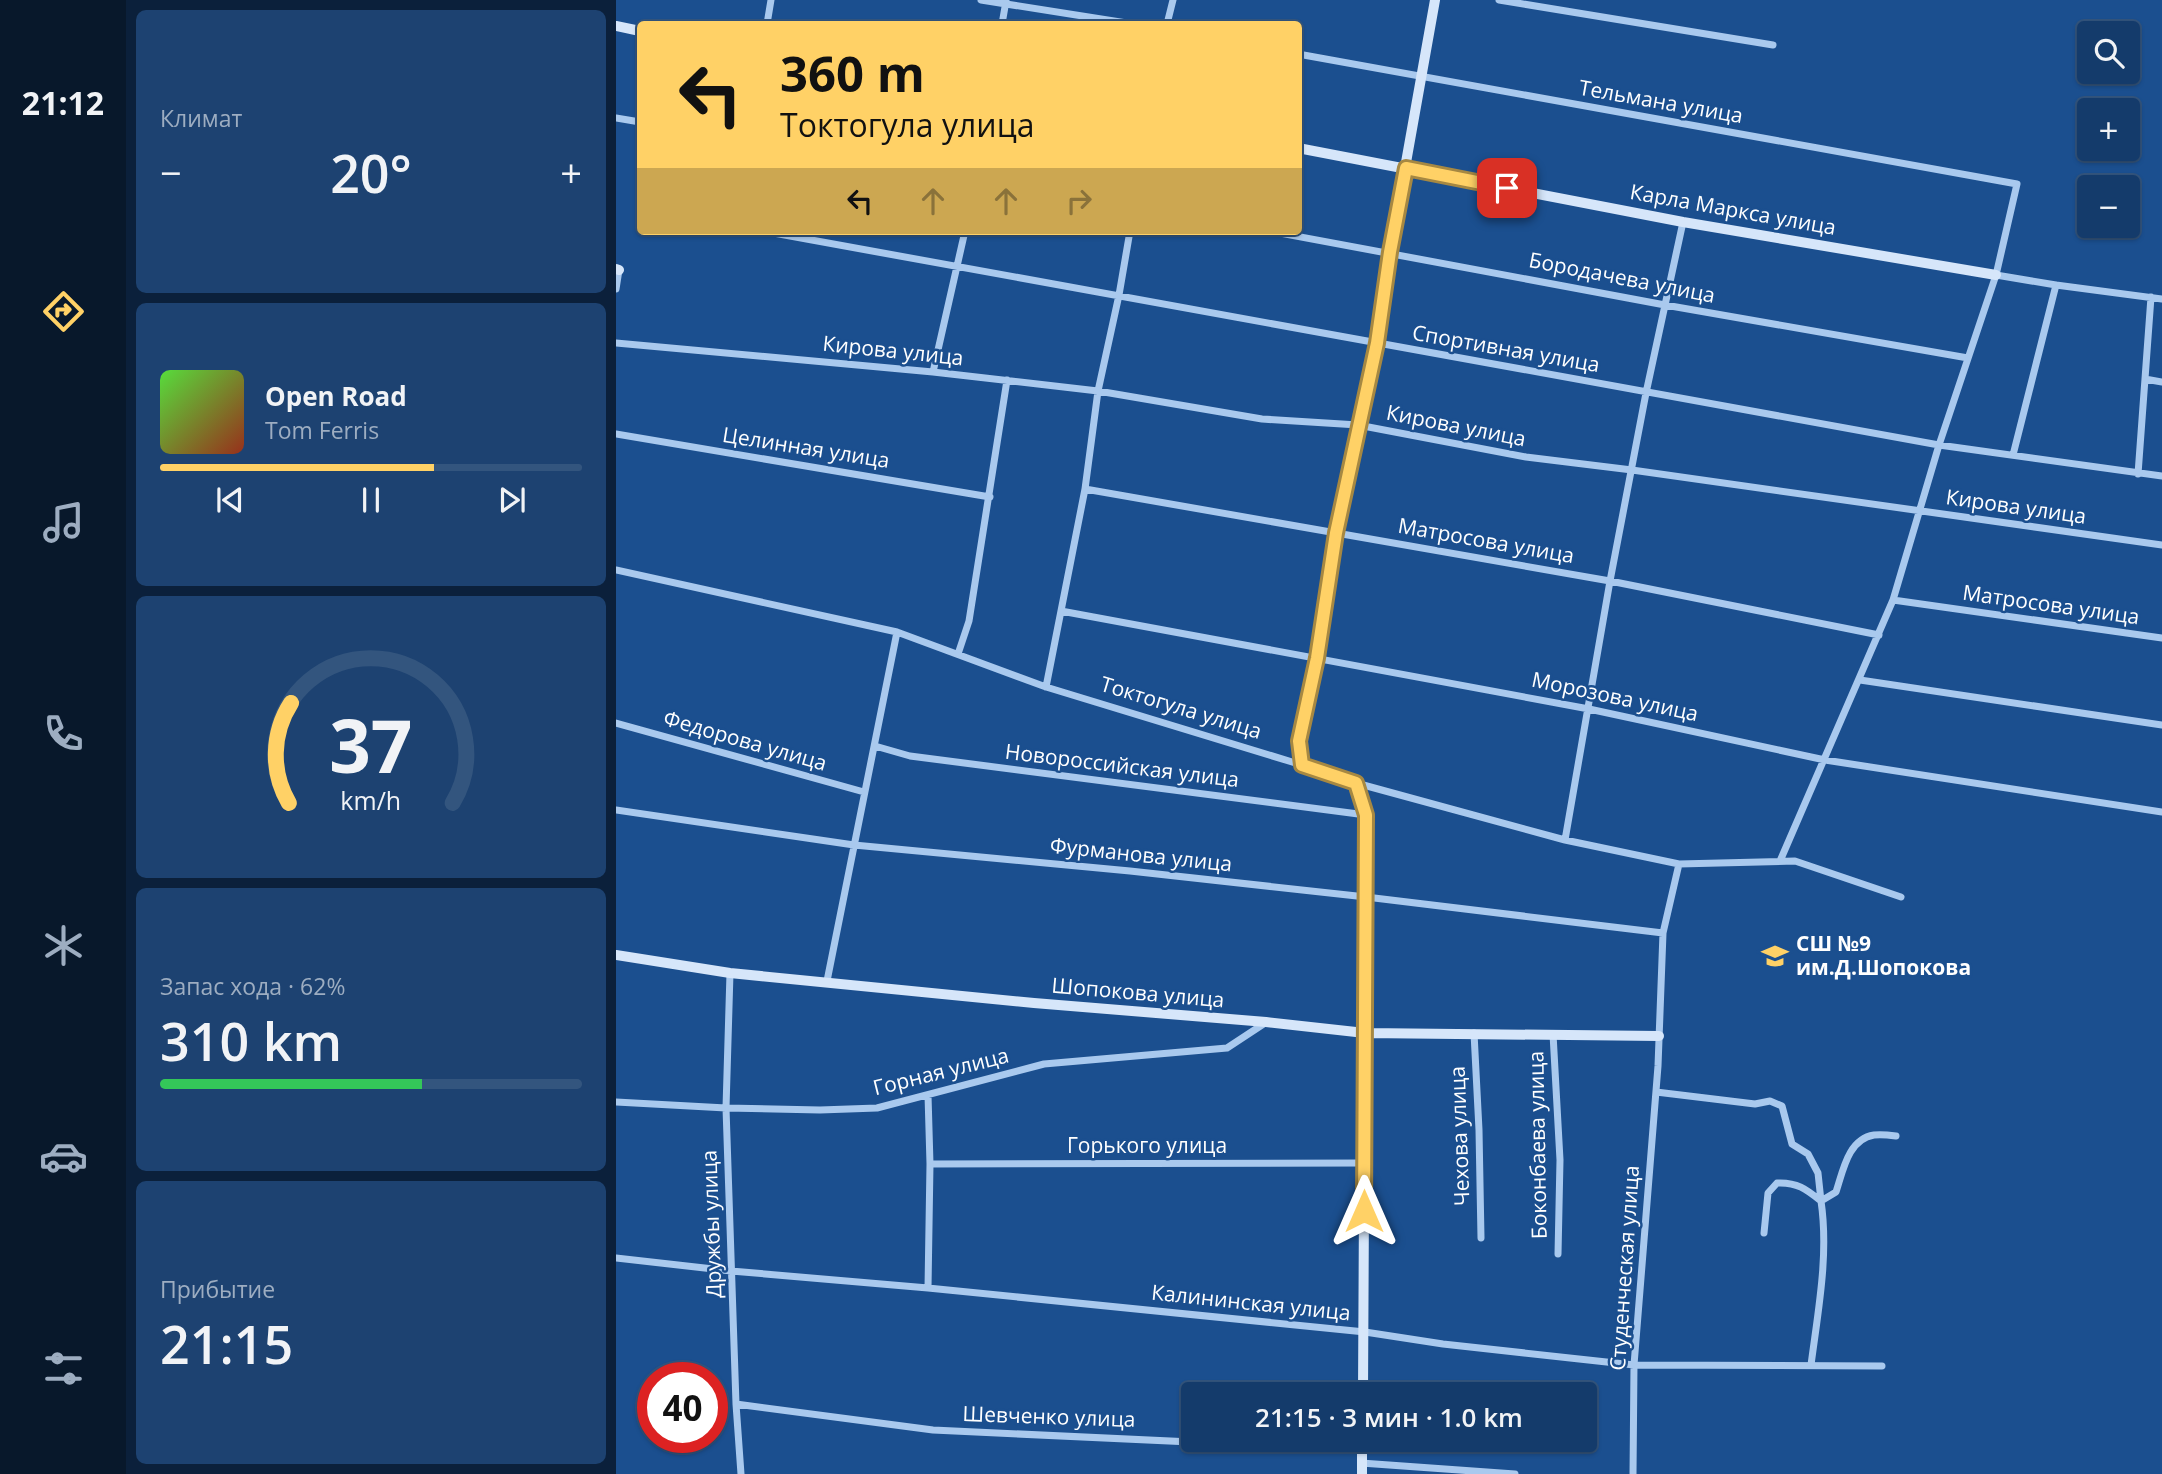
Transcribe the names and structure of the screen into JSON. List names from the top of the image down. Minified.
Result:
{"streets":{"street":["Тельмана улица","Карла Маркса улица","Бородачева улица","Спортивная улица","Кирова улица","Целинная улица","Матросова улица","Морозова улица","Токтогула улица","Федорова улица","Новороссийская улица","Фурманова улица","Шопокова улица","Горная улица","Чехова улица","Боконбаева улица","Горького улица","Дружбы улица","Студенческая улица","Калининская улица","Шевченко улица"]},"crossings":[["Тельмана улица","Карла Маркса улица"],["Шопокова улица","Горная улица"],["Шопокова улица","Чехова улица"],["Шопокова улица","Боконбаева улица"],["Шопокова улица","Дружбы улица"],["Шопокова улица","Студенческая улица"],["Горная улица","Дружбы улица"],["Дружбы улица","Калининская улица"],["Дружбы улица","Шевченко улица"],["Студенческая улица","Калининская улица"]],"places":{"school or university":["СШ №9 им.Д.Шопокова"]},"page":{"tabs":"21:12","tile":["Климат",["Запас хода · 62%","310 km"],["Прибытие","21:15"]],"map_buttons":["+","−"],"turn":["360 m","Токтогула улица"],"heat":["−","20°","+"],"song":["Open Road","Tom Ferris"],"limit":"40","trip":"21:15 · 3 мин · 1.0 km","gauge":["37","km/h"]}}
